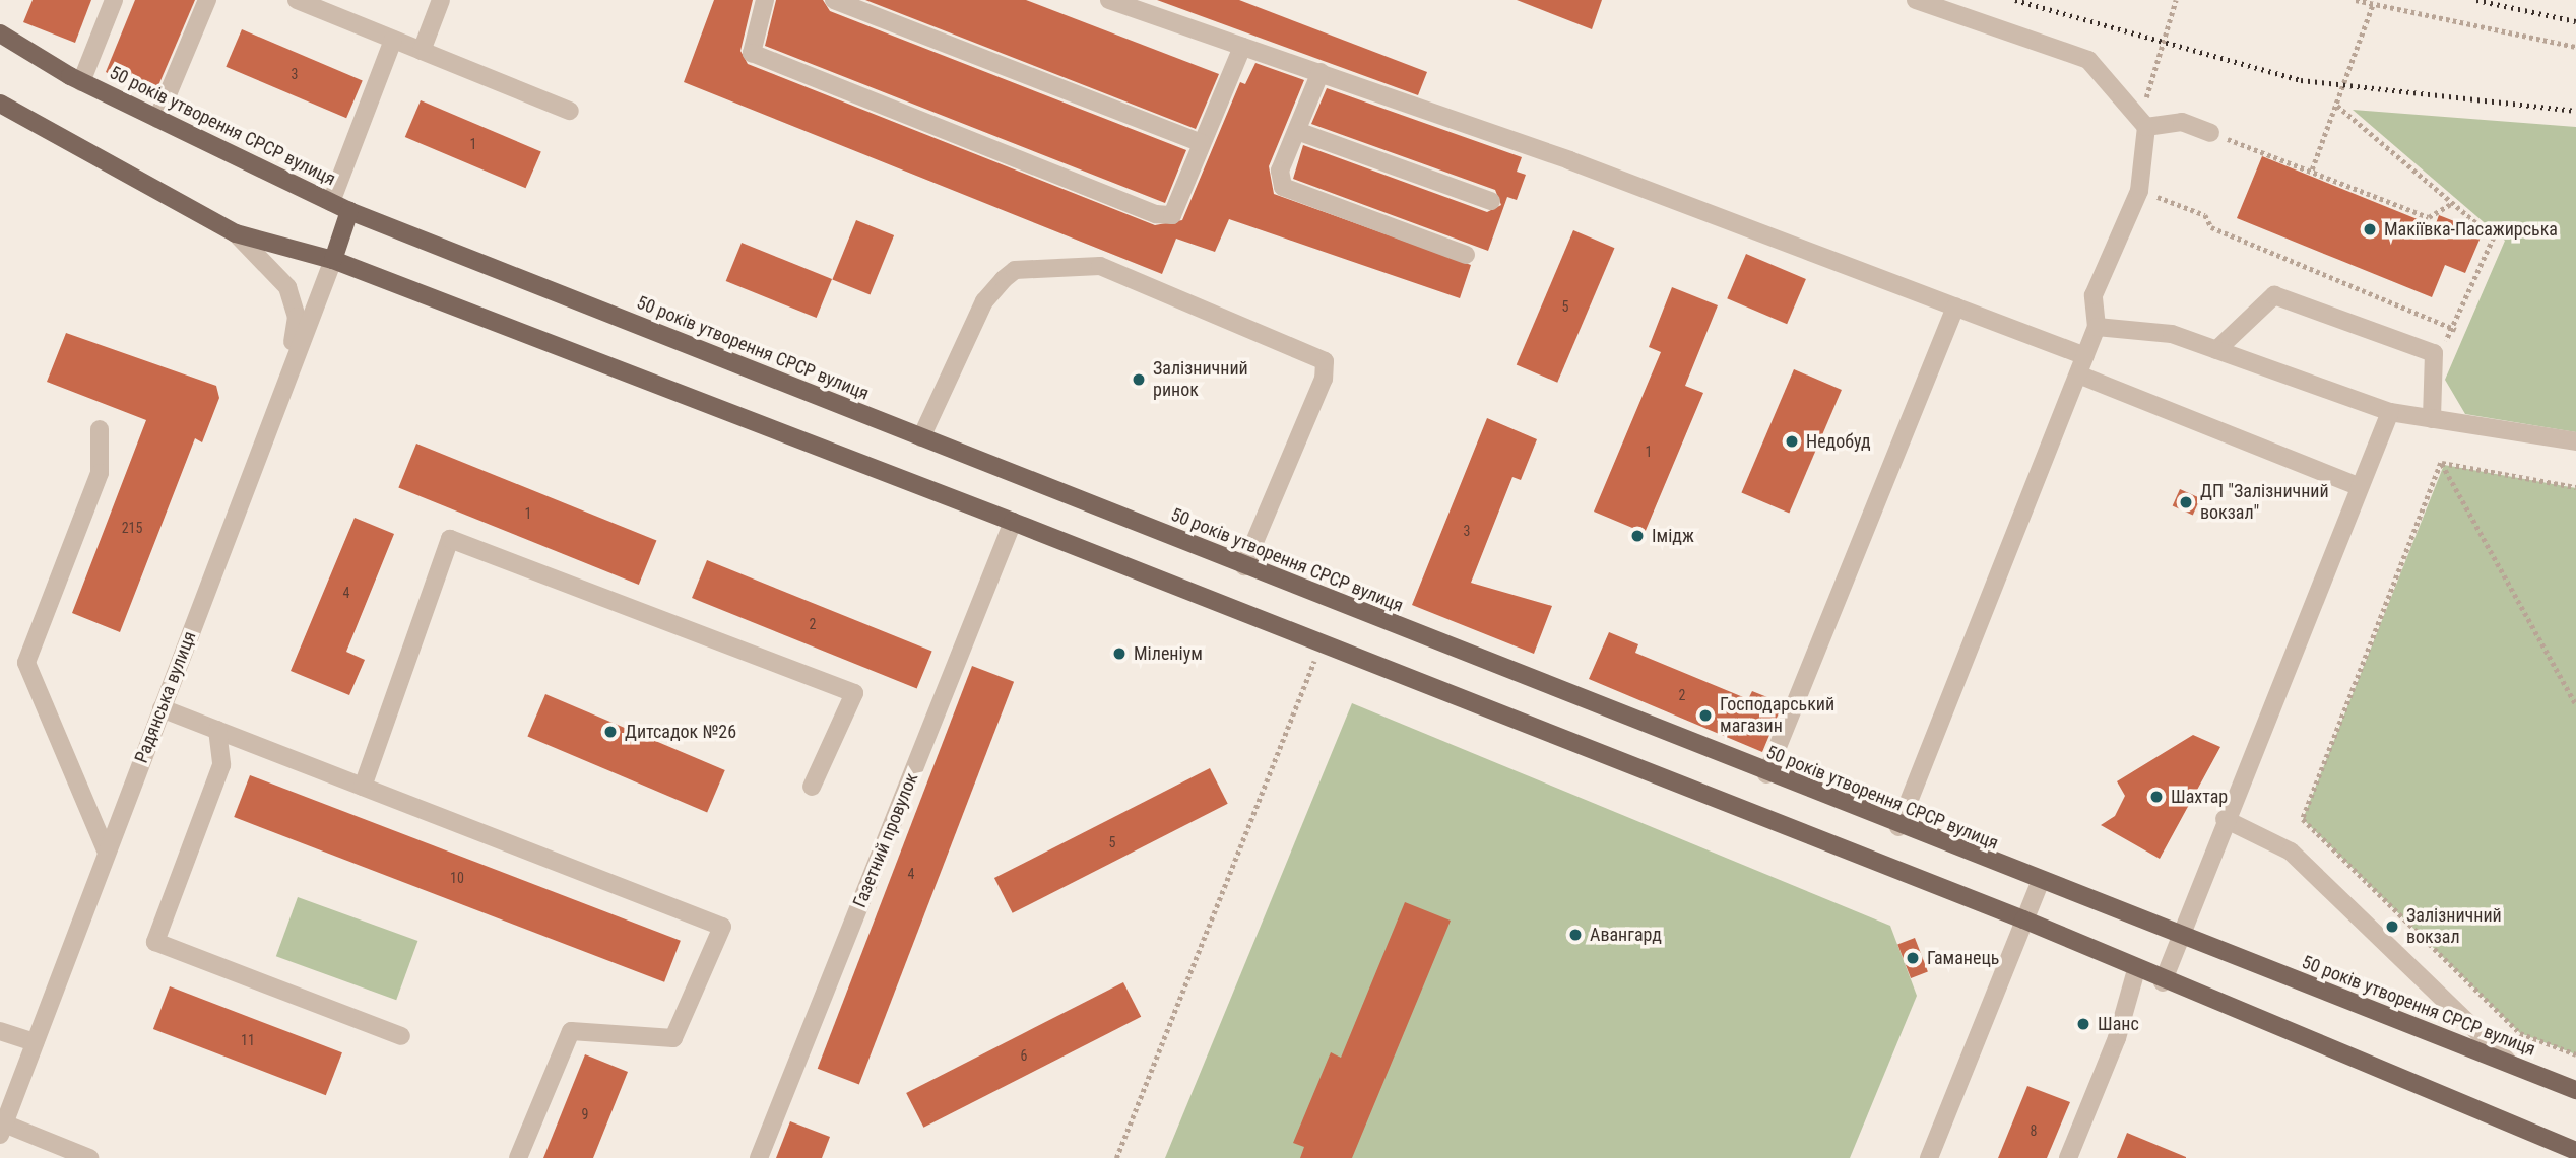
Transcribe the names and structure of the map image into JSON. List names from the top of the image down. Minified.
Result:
{"streets":{"main road":["50 років утворення СРСР вулиця"],"street":["Радянська вулиця","Газетний провулок"]},"places":["Макіївка-Пасажирська","Залізничний ринок","Недобуд","ДП \"Залізничний вокзал\"","Імідж","Міленіум","Господарський магазин","Дитсадок №26","Шахтар","Залізничний вокзал","Авангард","Гаманець","Шанс"],"house_numbers":["3","1","5","1","1","215","3","4","2","2","5","4","10","11","6","9","8"]}
